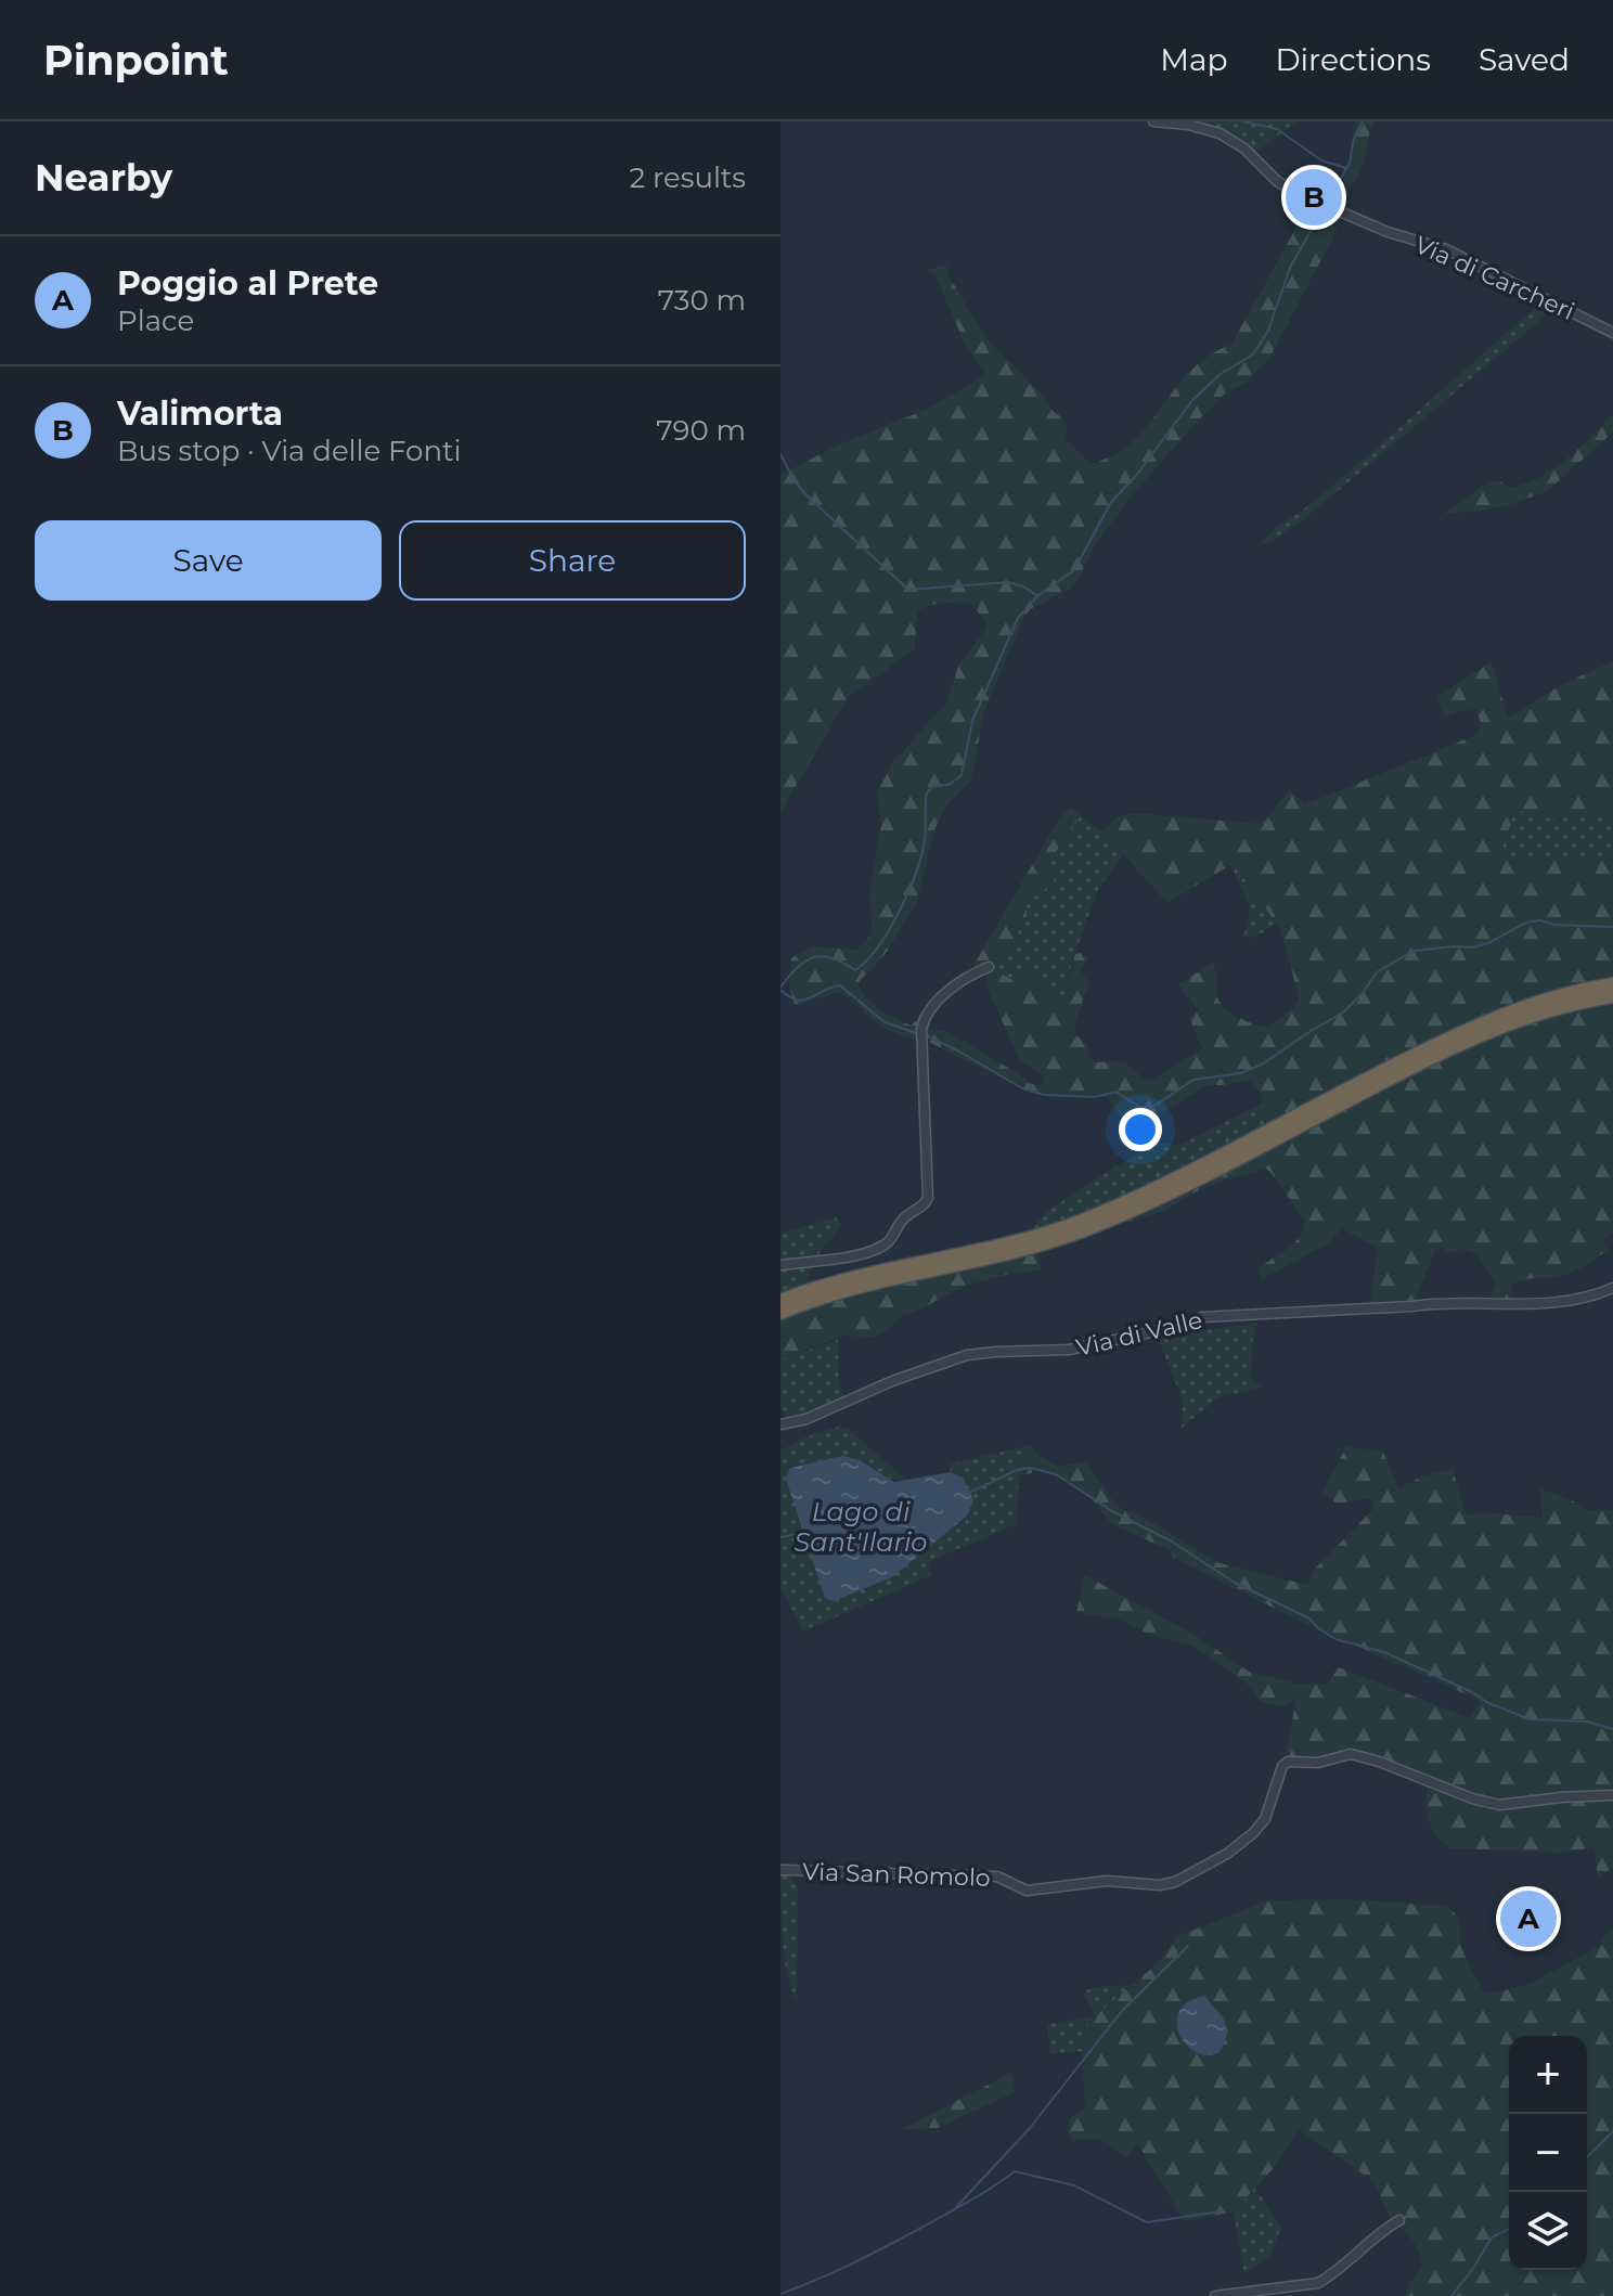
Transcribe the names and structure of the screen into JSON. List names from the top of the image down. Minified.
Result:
{"streets":{"street":["Via di Carcheri","Via di Valle","Via San Romolo"]},"water":["Lago di Sant'Ilario"],"page":{"header":"Pinpoint","nav":["Map","Directions","Saved"],"heading":["Nearby","2 results"],"pins":["B","A"],"list":[{"mark":"A","name":"Poggio al Prete","note":"Place","value":"730 m"},{"mark":"B","name":"Valimorta","note":"Bus stop · Via delle Fonti","value":"790 m"}],"buttons":["Save","Share"],"map_buttons":["+","−"]}}
